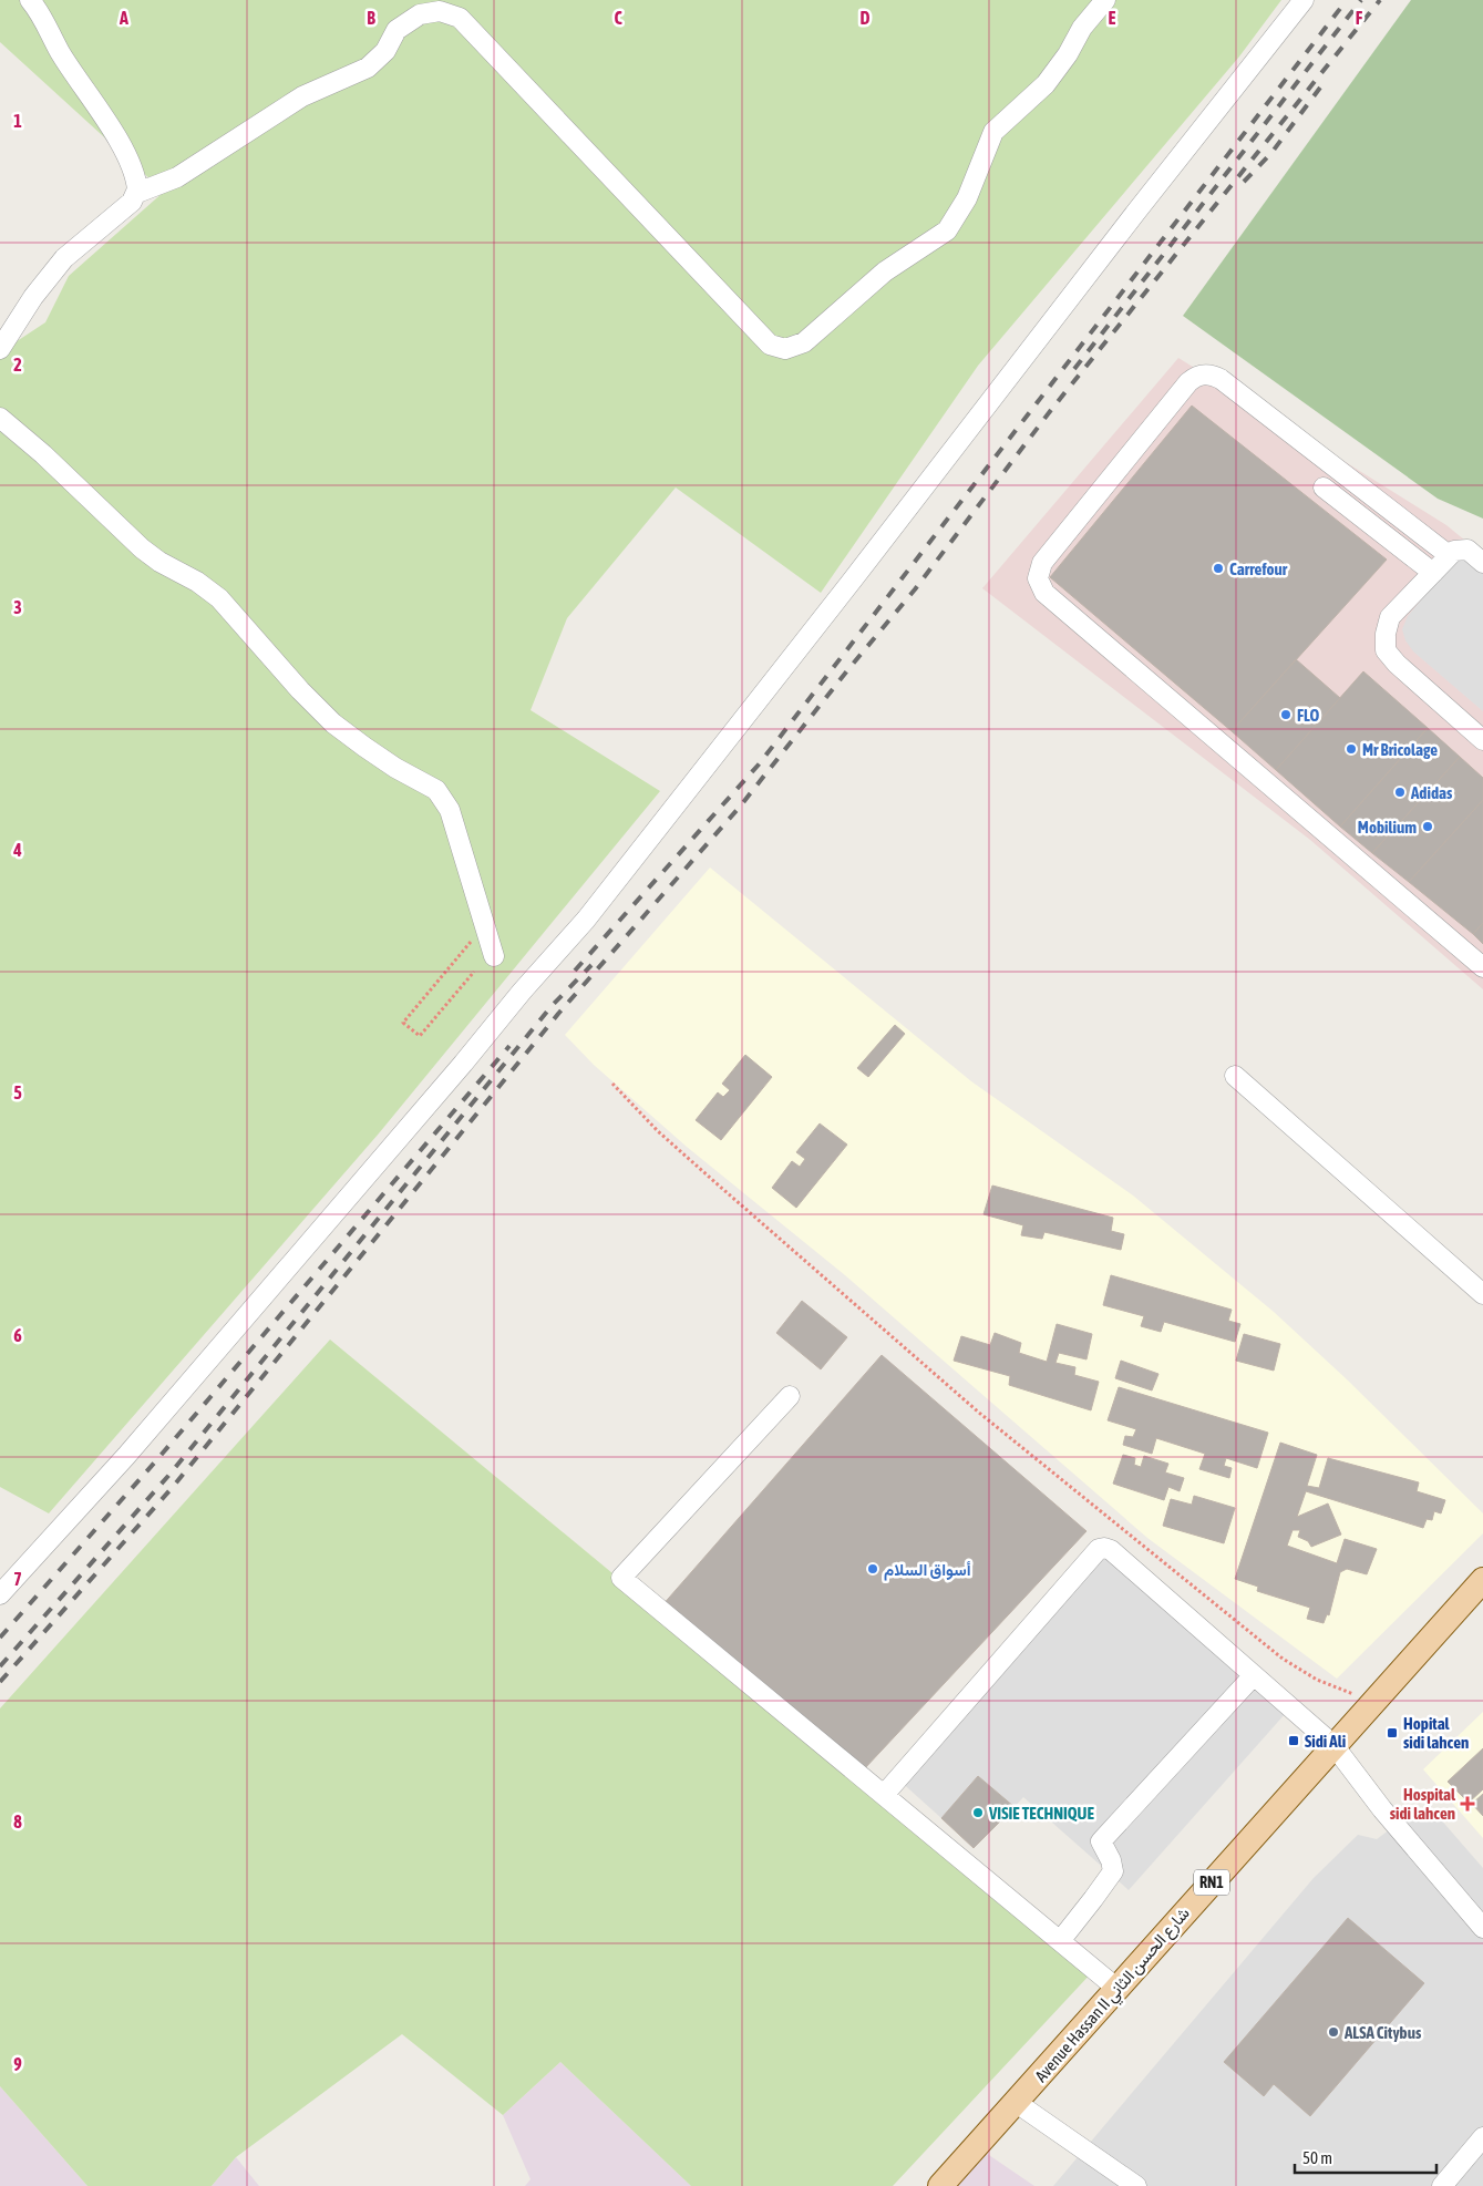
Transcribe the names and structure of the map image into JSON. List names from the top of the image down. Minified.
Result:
{"streets":{"main road":["RN1","Avenue Hassan II شارع الحسن الثاني"]},"places":{"other":["Carrefour","FLO","Mr Bricolage","Adidas","Mobilium","أسواق السلام","VISIE TECHNIQUE","ALSA Citybus"],"transit":["Hopital sidi lahcen","Sidi Ali"],"health":["Hospital sidi lahcen"]},"scale_bar":"50 m","grid":{"columns":["A","B","C","D","E","F"],"rows":["1","2","3","4","5","6","7","8","9"]}}
